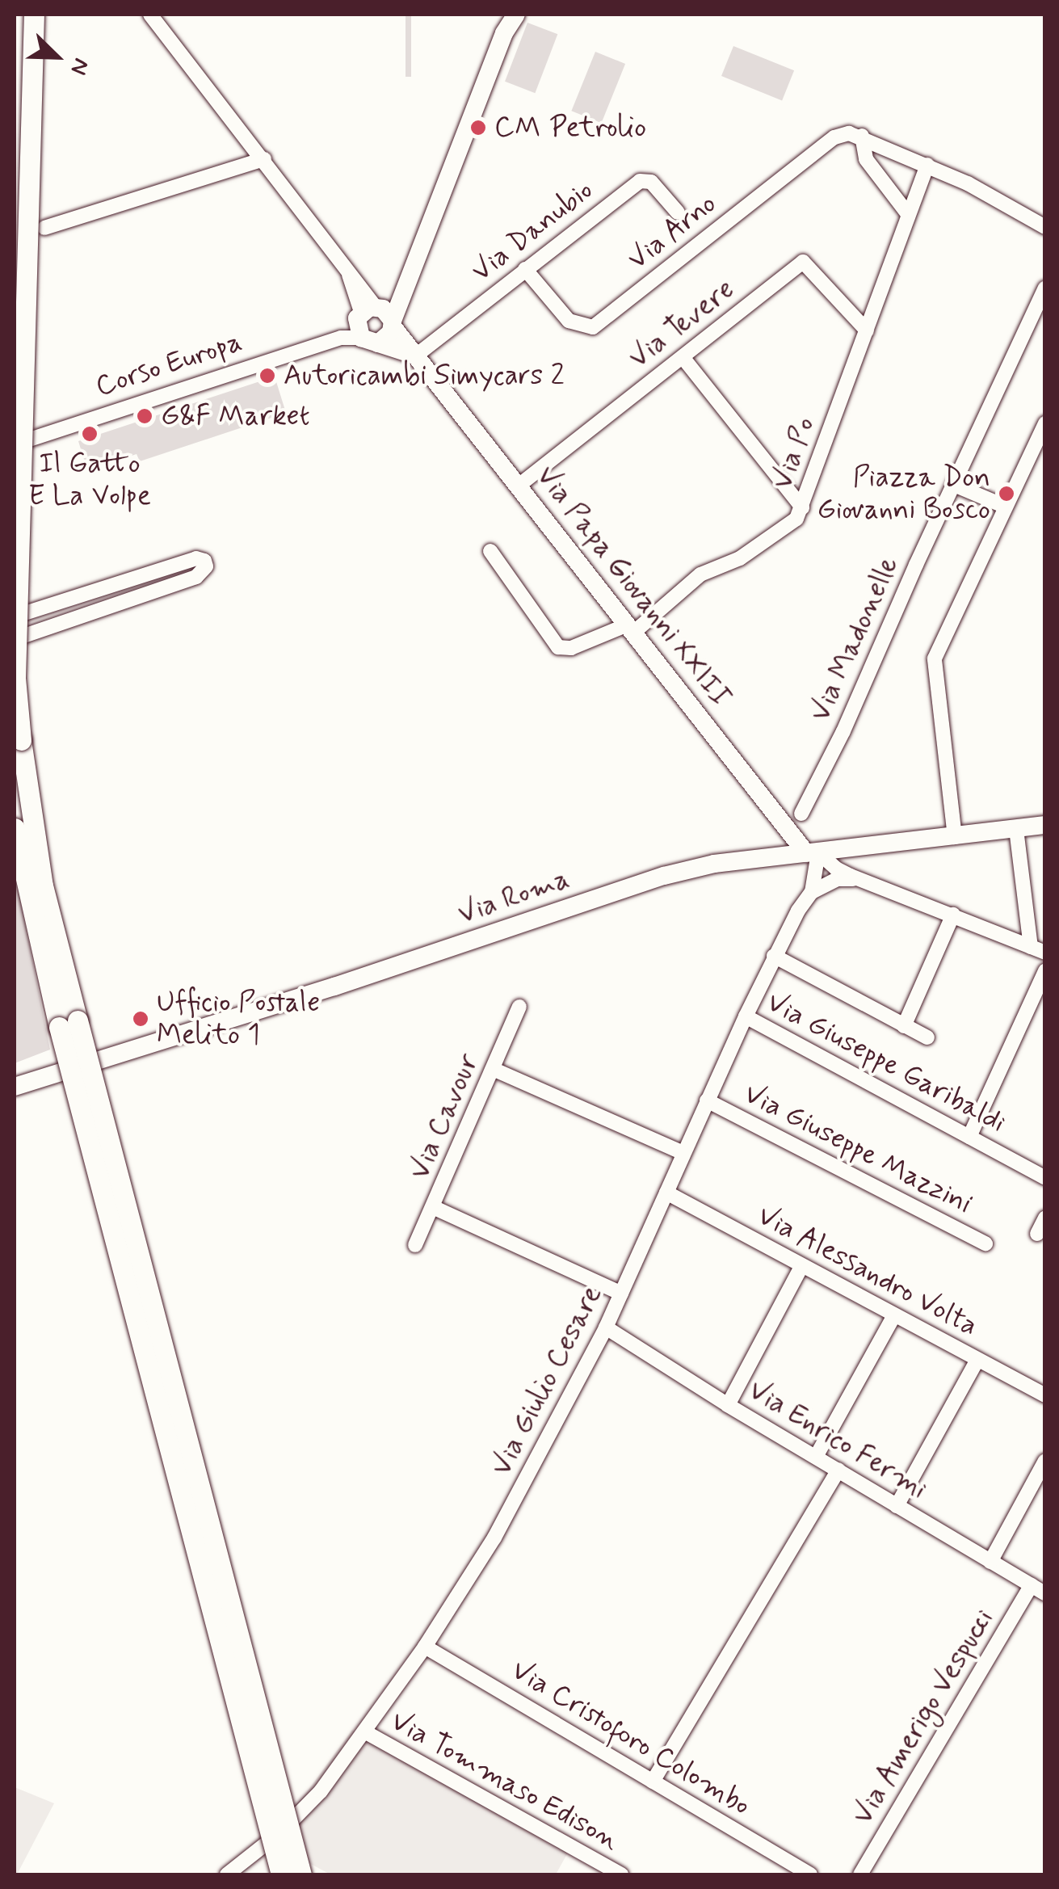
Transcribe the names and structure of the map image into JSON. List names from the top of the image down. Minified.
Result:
{"streets":{"main road":["Via Papa Giovanni XXIII","Via Roma"],"street":["Via Danubio","Via Arno","Via Tevere","Corso Europa","Via Po","Via Madonelle","Via Giuseppe Garibaldi","Via Cavour","Via Giuseppe Mazzini","Via Alessandro Volta","Via Giulio Cesare","Via Enrico Fermi","Via Amerigo Vespucci","Via Cristoforo Colombo","Via Tommaso Edison"]},"crossings":[["Via Danubio","Via Arno"],["Via Danubio","Via Papa Giovanni XXIII"],["Via Tevere","Via Po"],["Via Tevere","Via Papa Giovanni XXIII"],["Via Po","Via Papa Giovanni XXIII"],["Via Papa Giovanni XXIII","Via Roma"],["Via Papa Giovanni XXIII","Via Giulio Cesare"],["Via Roma","Via Giulio Cesare"],["Via Giuseppe Garibaldi","Via Giulio Cesare"],["Via Giuseppe Mazzini","Via Giulio Cesare"],["Via Alessandro Volta","Via Giulio Cesare"],["Via Giulio Cesare","Via Enrico Fermi"],["Via Giulio Cesare","Via Cristoforo Colombo"],["Via Giulio Cesare","Via Tommaso Edison"],["Via Enrico Fermi","Via Amerigo Vespucci"]],"places":["CM Petrolio","Autoricambi Simycars 2","G&F Market","Il Gatto E La Volpe","Piazza Don Giovanni Bosco","Ufficio Postale Melito 1"],"north":"bottom right"}
